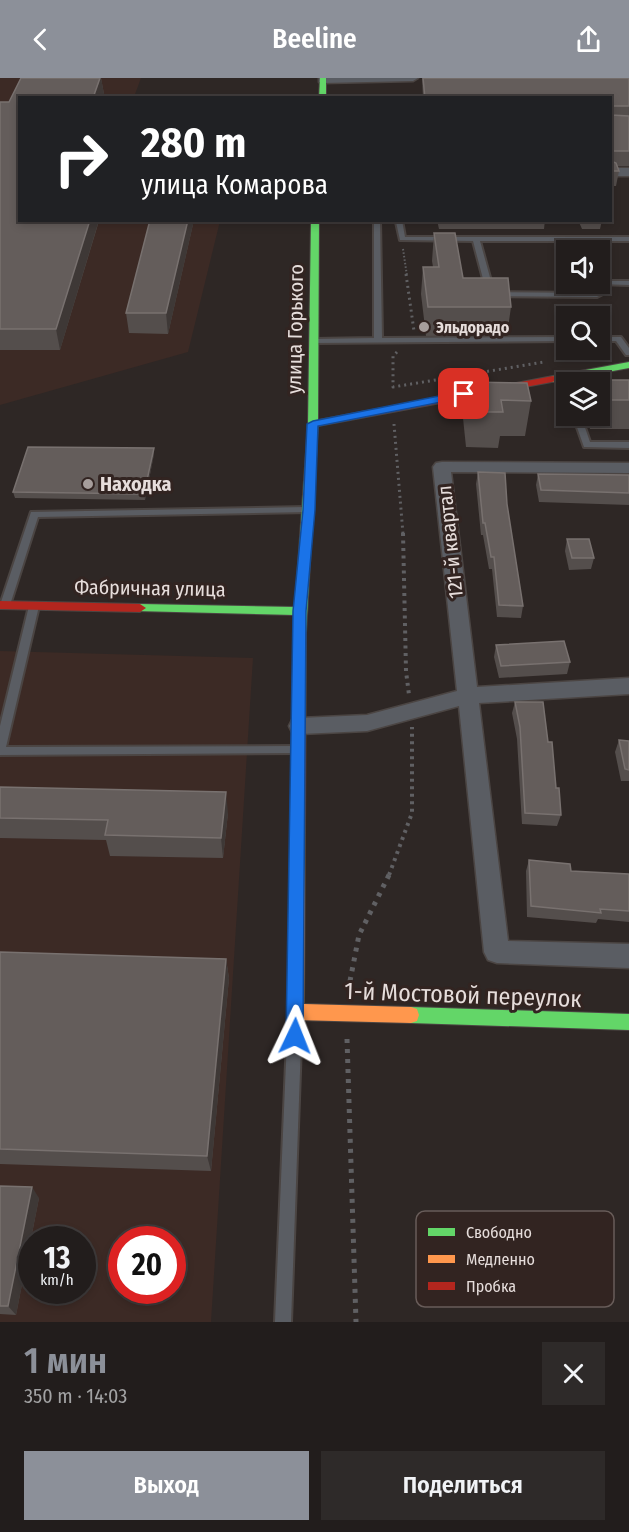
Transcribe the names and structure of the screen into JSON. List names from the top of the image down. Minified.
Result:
{"streets":{"main road":["улица Горького","Фабричная улица","1-й Мостовой переулок"],"street":["121-й квартал"]},"crossings":[["улица Горького","Фабричная улица"],["улица Горького","1-й Мостовой переулок"]],"places":["Эльдорадо","Находка"],"legend":["Свободно","Медленно","Пробка"],"page":{"header":"Beeline","turn":["280 m","улица Комарова"],"speed":"13 km/h","limit":"20","heading":["1 мин","350 m · 14:03"],"buttons":["Выход","Поделиться"]}}
